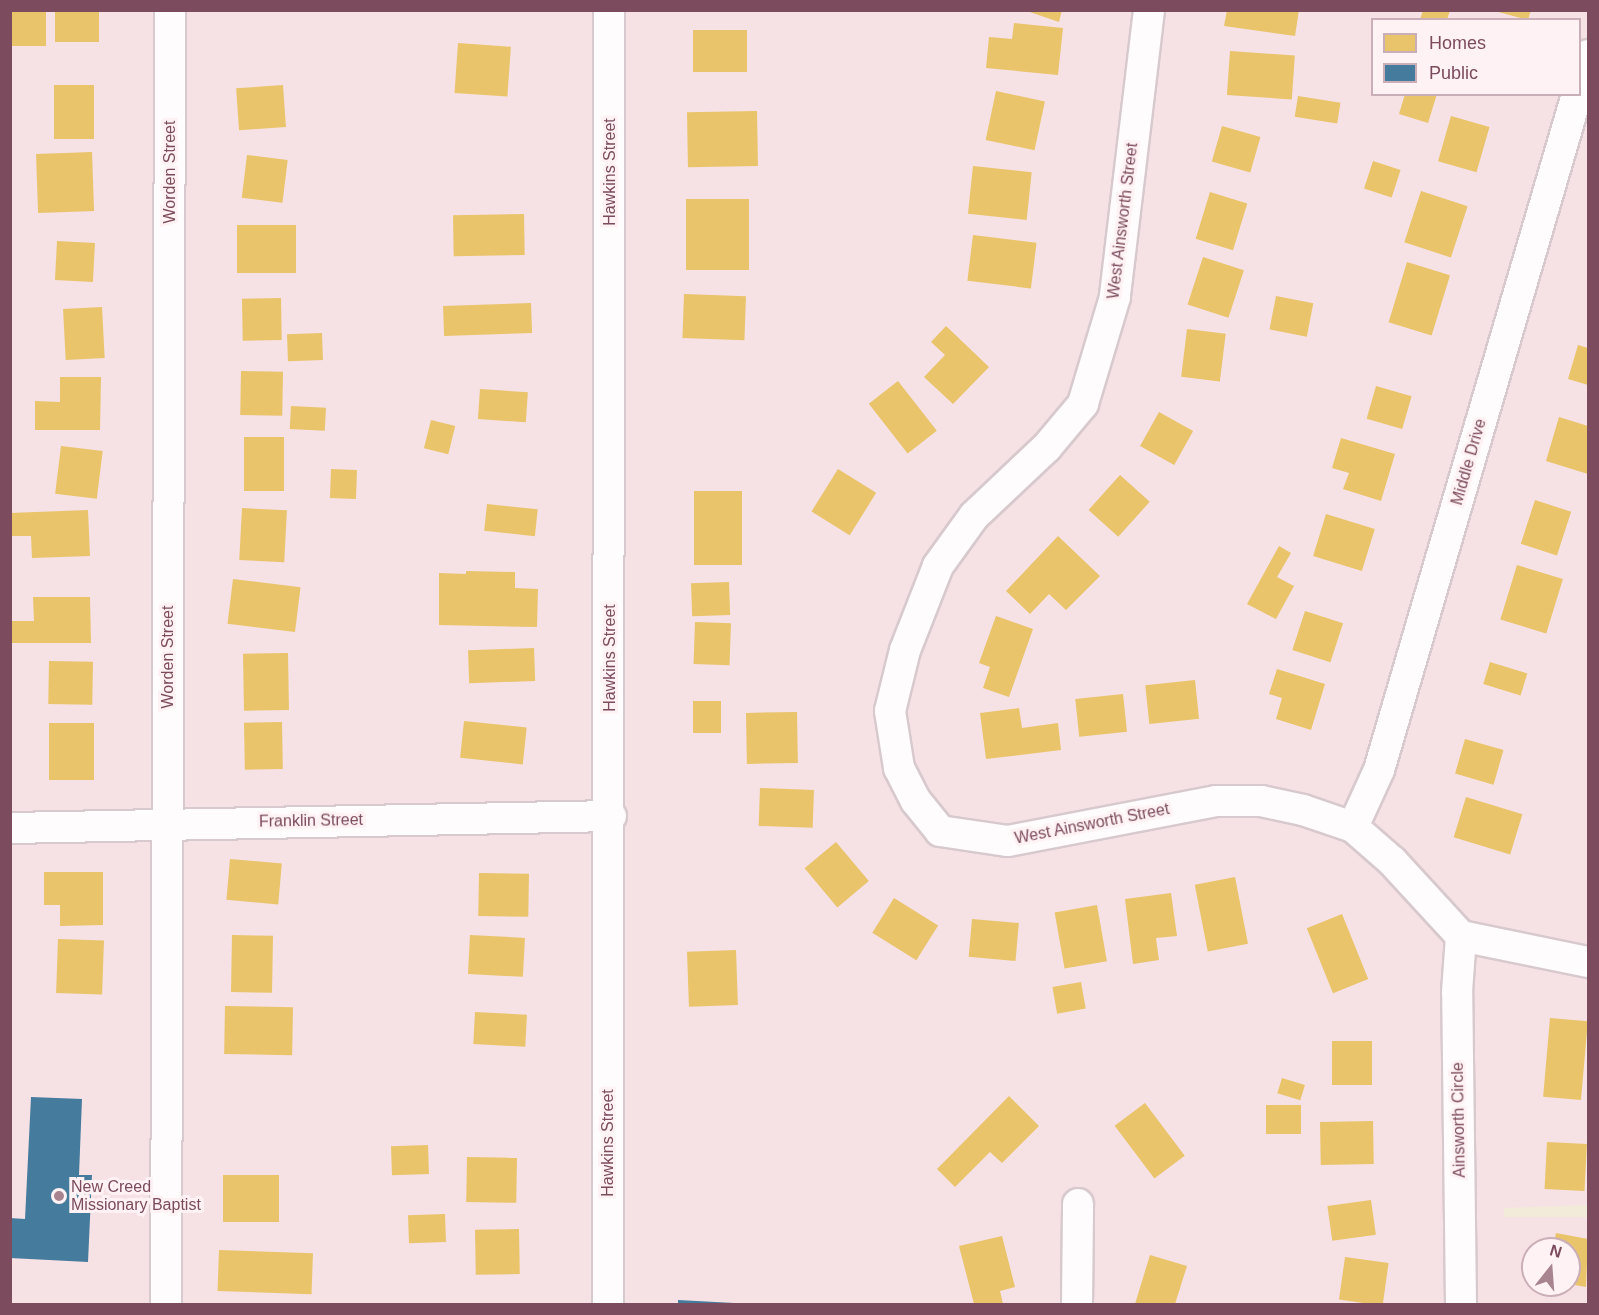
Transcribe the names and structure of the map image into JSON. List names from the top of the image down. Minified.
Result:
{"streets":{"street":["Worden Street","Hawkins Street","West Ainsworth Street","Middle Drive","Franklin Street","Ainsworth Circle"]},"crossings":[["Worden Street","Franklin Street"],["Hawkins Street","Franklin Street"],["West Ainsworth Street","Middle Drive"]],"places":["New Creed Missionary Baptist"],"legend":["Homes","Public"],"north":"top"}
